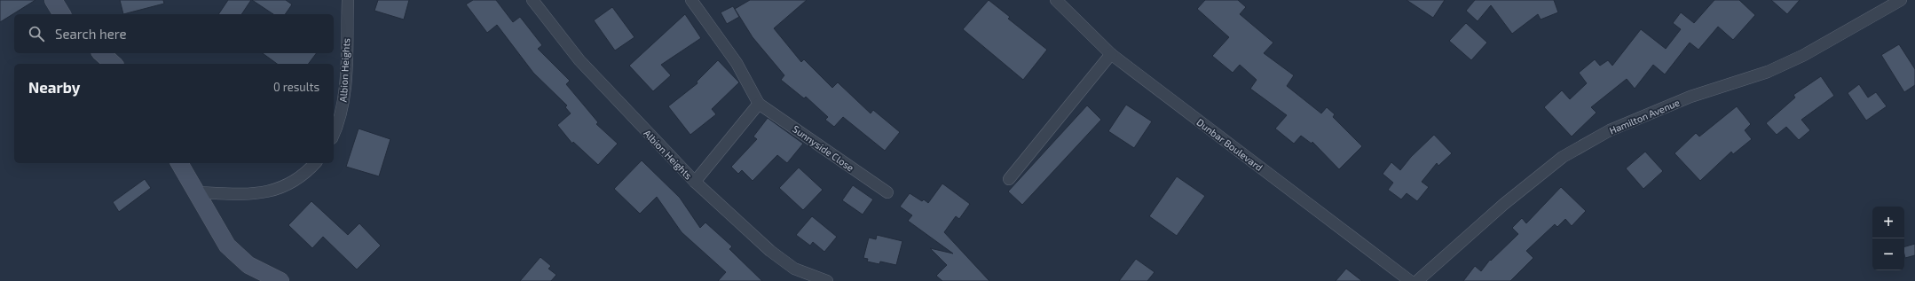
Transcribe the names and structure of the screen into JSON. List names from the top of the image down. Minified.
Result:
{"streets":{"street":["Albion Heights","Hamilton Avenue","Dunbar Boulevard","Sunnyside Close"]},"page":{"search":"Search here","heading":["Nearby","0 results"],"map_buttons":["+","−"]}}
